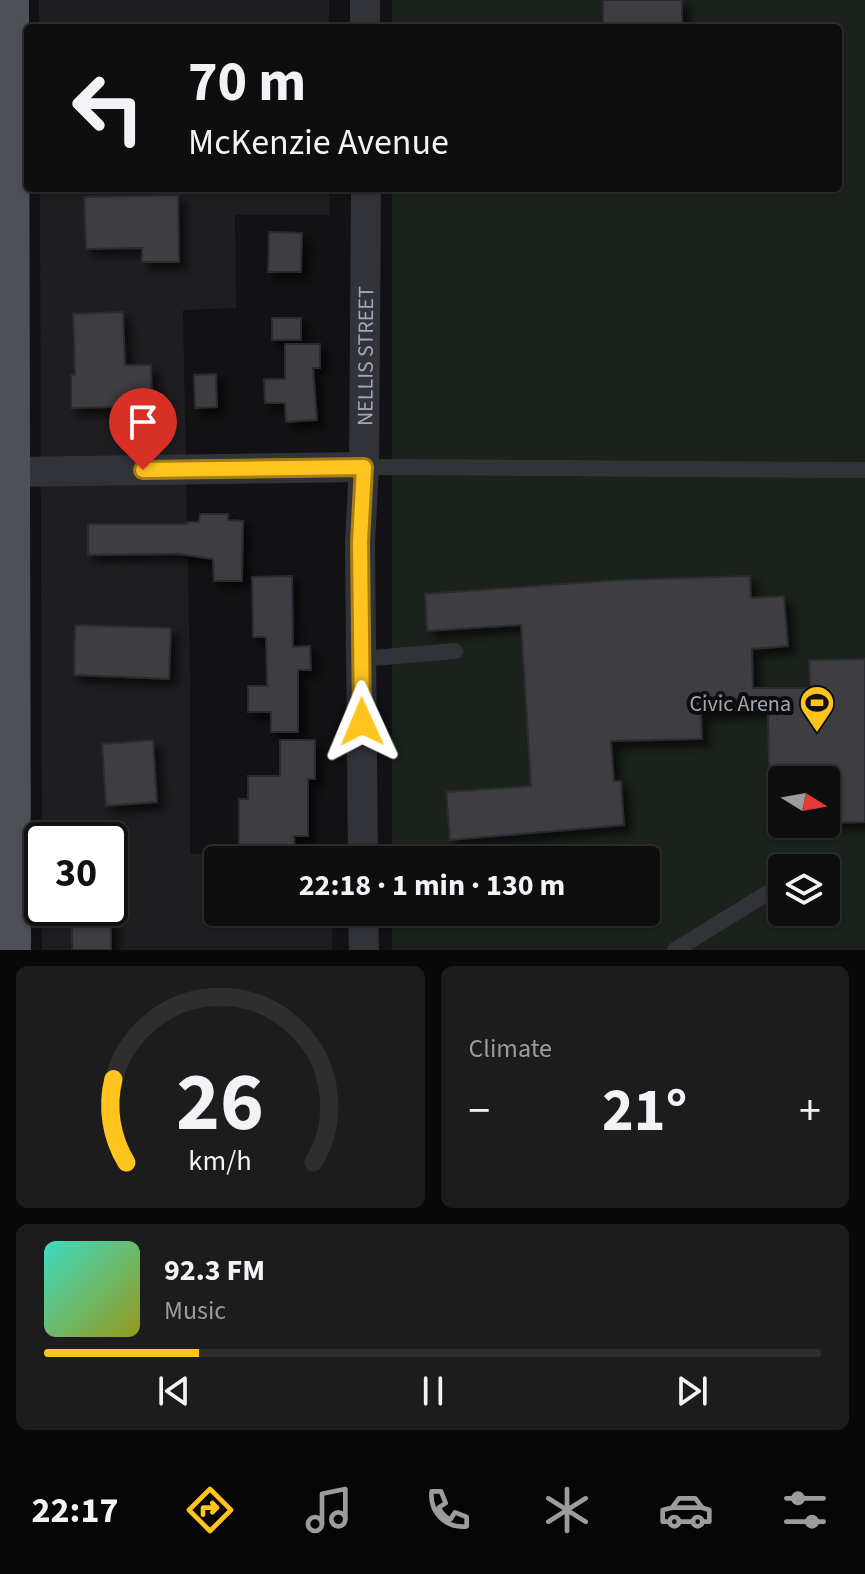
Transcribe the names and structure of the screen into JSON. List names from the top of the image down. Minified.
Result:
{"streets":{"street":["NELLIS STREET"]},"places":{"sports":["Civic Arena"]},"north":"right","page":{"turn":["70 m","McKenzie Avenue"],"limit":"30","trip":"22:18 · 1 min · 130 m","tile":"Climate","heat":["−","21°","+"],"song":["92.3 FM","Music"],"tabs":"22:17","gauge":["26","km/h"]}}
